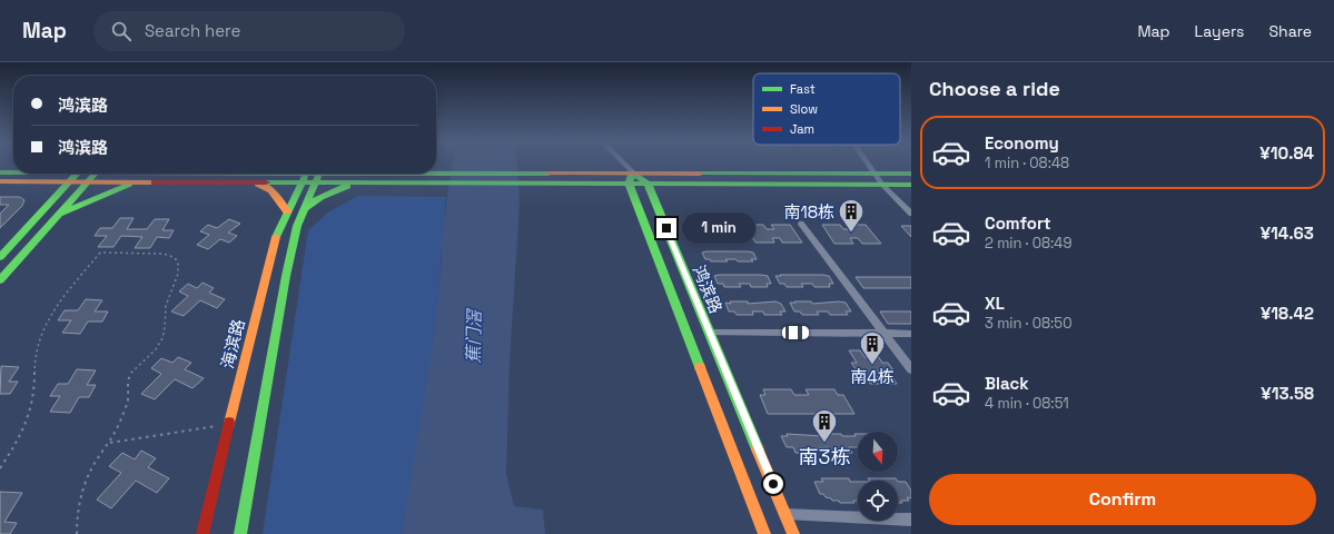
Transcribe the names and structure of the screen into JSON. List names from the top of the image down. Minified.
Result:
{"streets":{"main road":["鸿滨路","海滨路"]},"water":["蕉门滘"],"places":{"building":["南18栋","南4栋","南3栋"]},"legend":["Fast","Slow","Jam"],"north":"bottom","page":{"header":"Map","search":"Search here","nav":["Map","Layers","Share"],"heading":"Choose a ride","banner":["鸿滨路","鸿滨路"],"list":[{"name":"Economy","note":"1 min · 08:48","value":"¥10.84"},{"name":"Comfort","note":"2 min · 08:49","value":"¥14.63"},{"name":"XL","note":"3 min · 08:50","value":"¥18.42"},{"name":"Black","note":"4 min · 08:51","value":"¥13.58"}],"bubble":"1 min","buttons":"Confirm"}}
